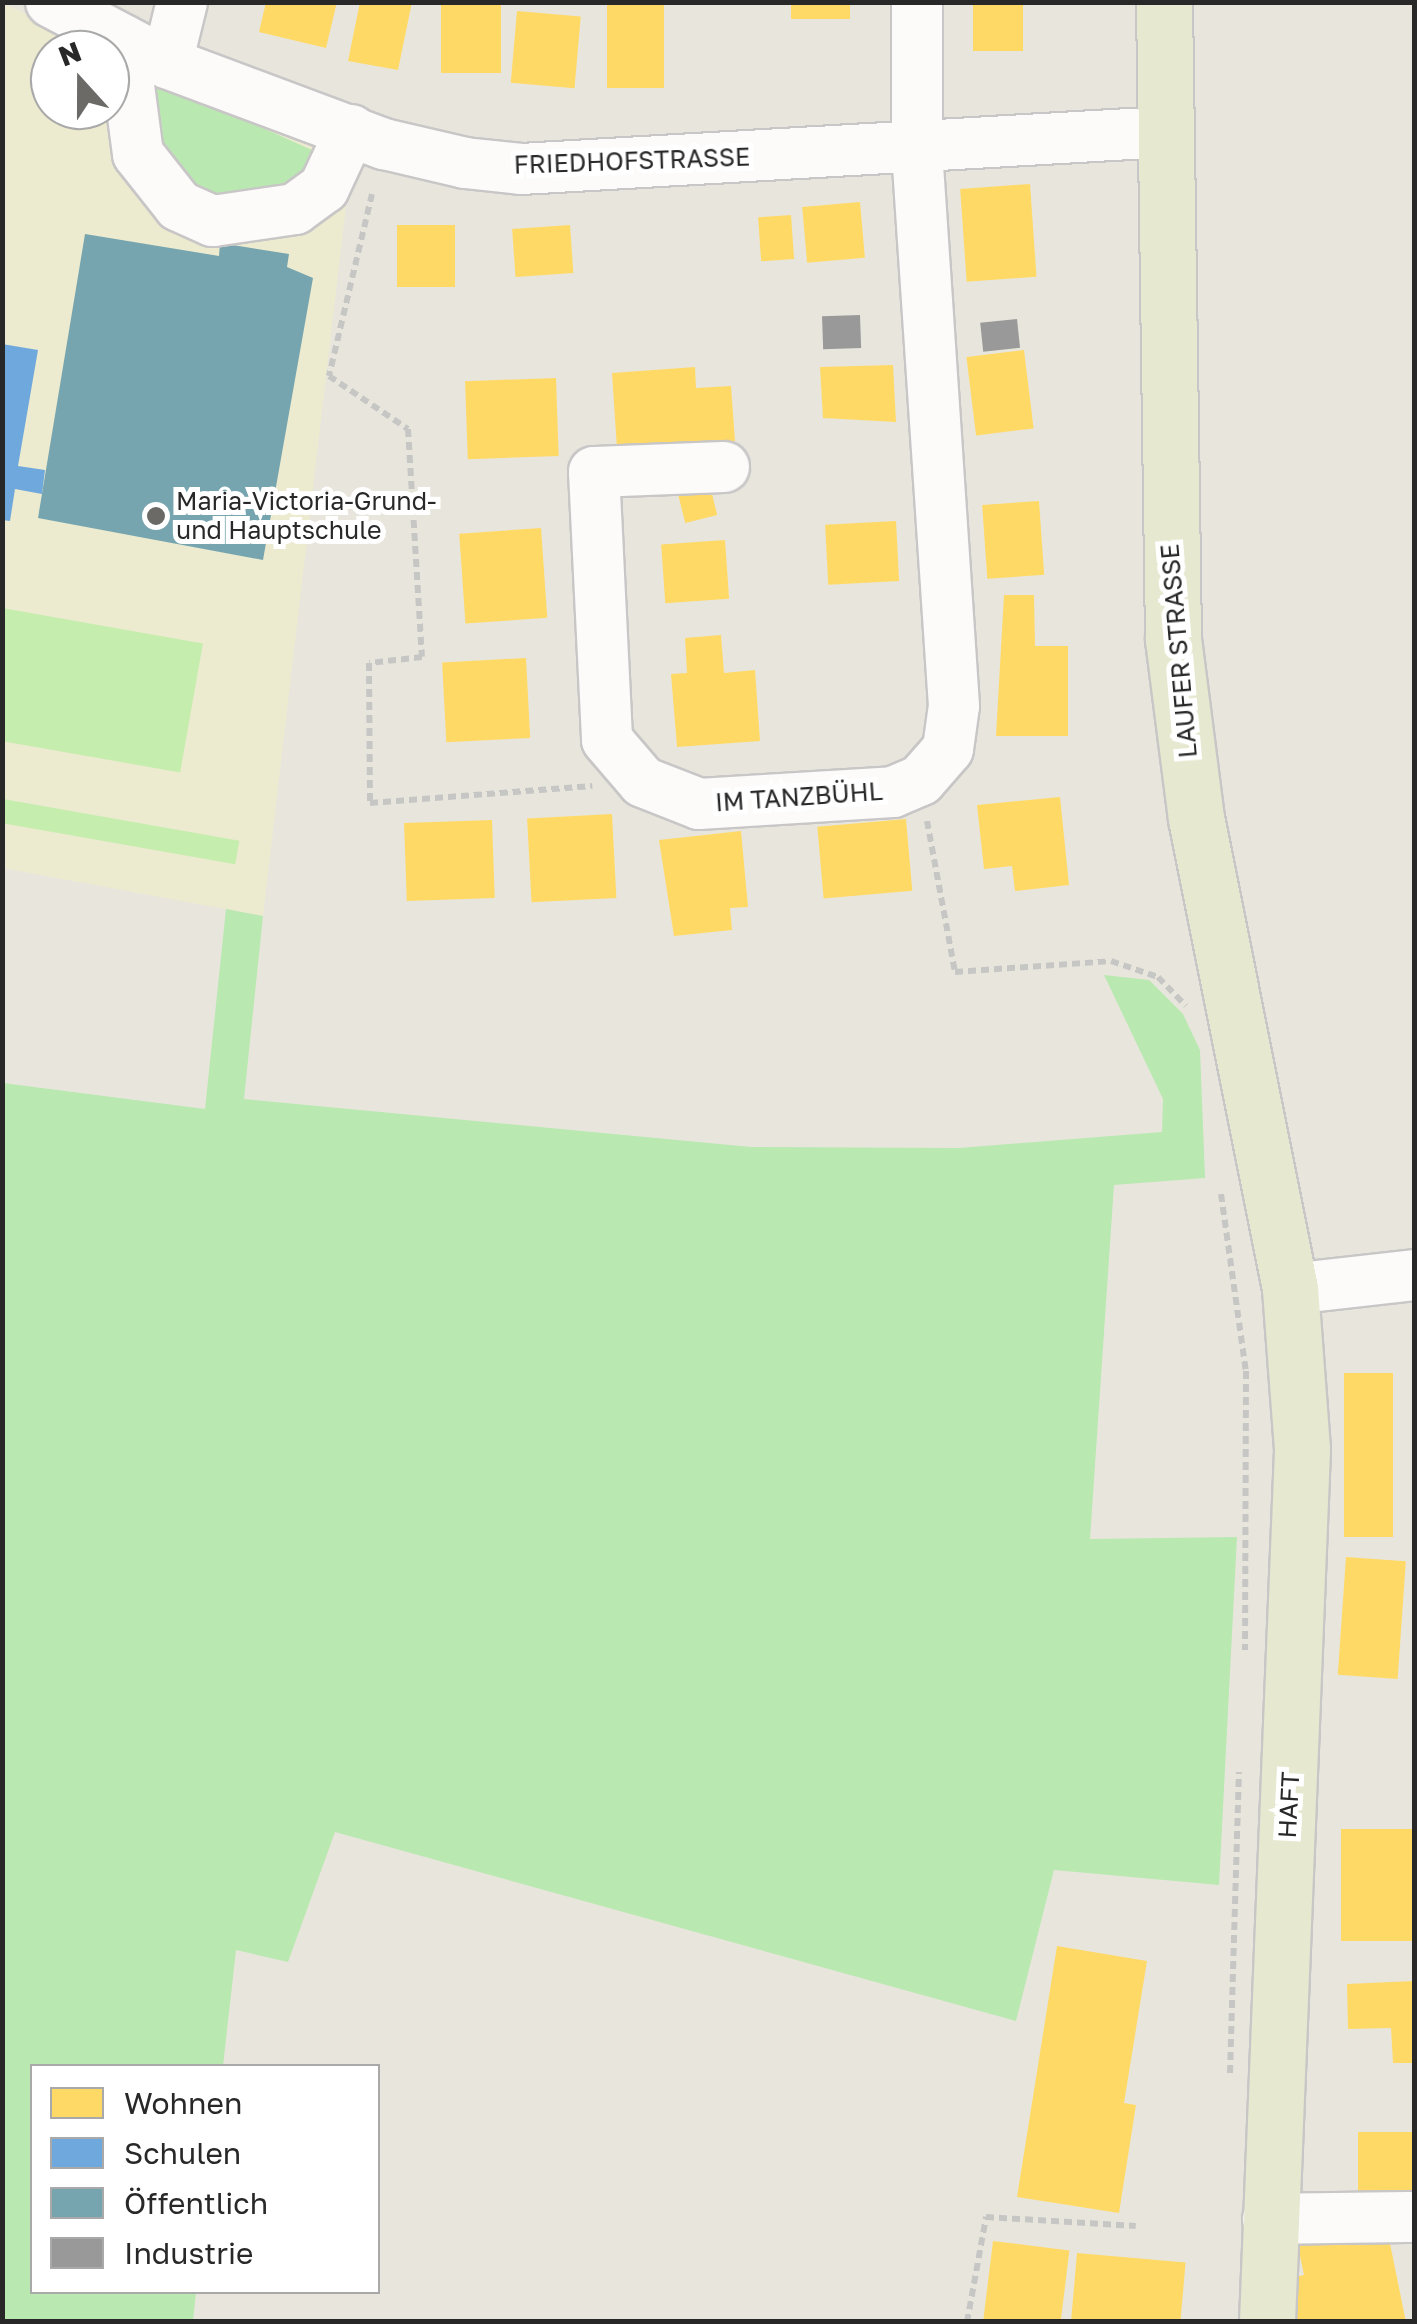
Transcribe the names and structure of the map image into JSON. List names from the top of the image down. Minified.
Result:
{"streets":{"main road":["LAUFER STRASSE","HAFT"],"street":["FRIEDHOFSTRASSE","IM TANZBÜHL"]},"crossings":[["FRIEDHOFSTRASSE","LAUFER STRASSE"],["LAUFER STRASSE","HAFT"]],"places":["Maria-Victoria-Grund- und Hauptschule"],"legend":["Wohnen","Schulen","Öffentlich","Industrie"],"north":"top"}
